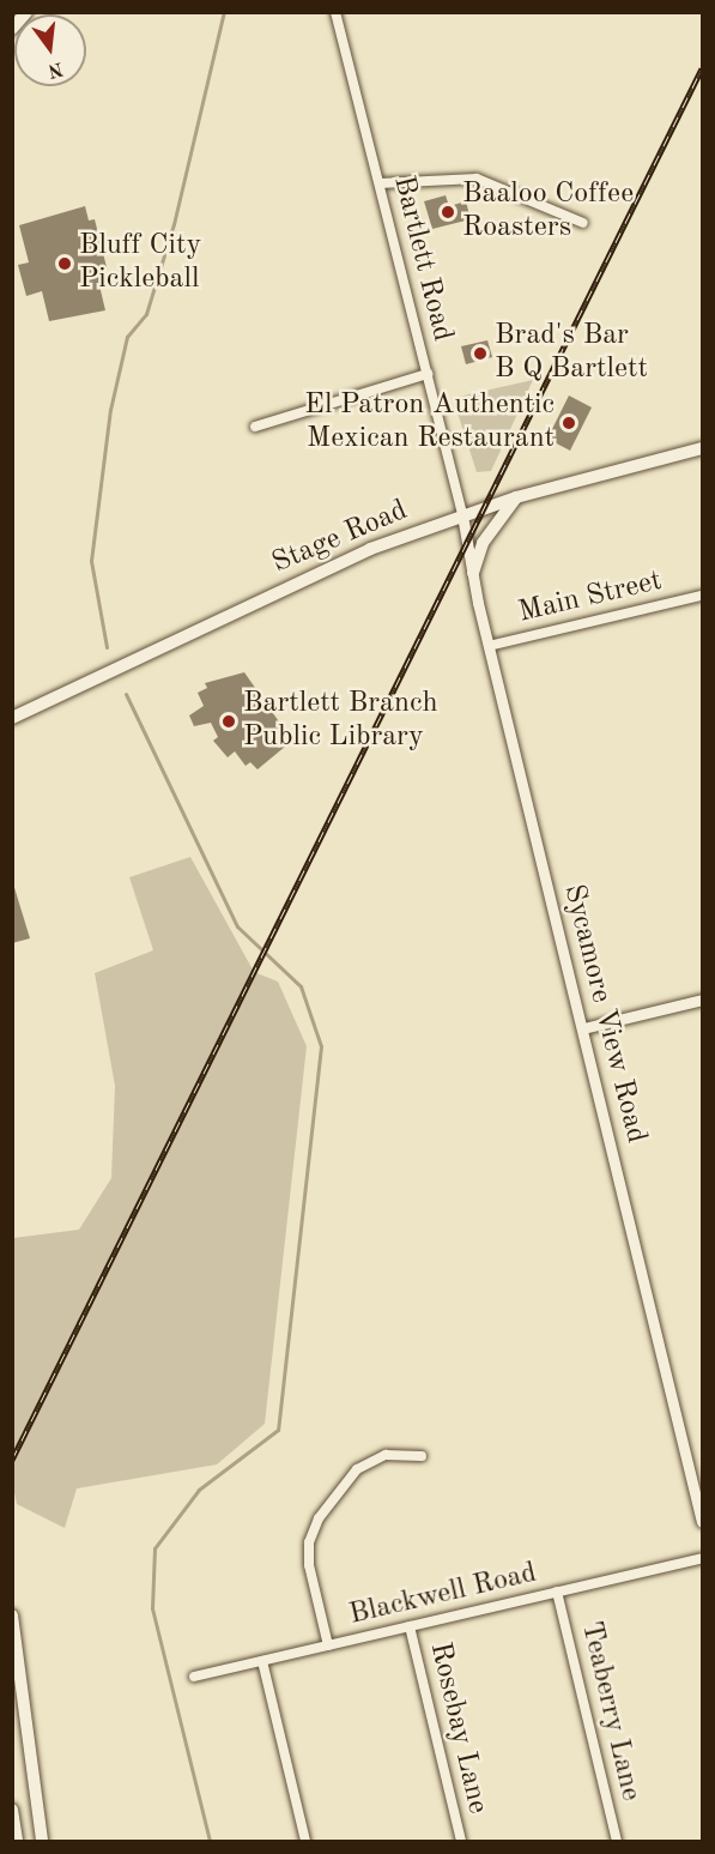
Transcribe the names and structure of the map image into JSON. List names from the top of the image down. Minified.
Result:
{"streets":{"main road":["Stage Road"],"street":["Bartlett Road","Main Street","Sycamore View Road","Blackwell Road","Teaberry Lane","Rosebay Lane"]},"crossings":[["Bartlett Road","Stage Road"],["Bartlett Road","Sycamore View Road"],["Stage Road","Sycamore View Road"],["Main Street","Sycamore View Road"],["Blackwell Road","Teaberry Lane"],["Blackwell Road","Rosebay Lane"]],"places":["Baaloo Coffee Roasters","Bluff City Pickleball","Brad's Bar B Q Bartlett","El Patron Authentic Mexican Restaurant","Bartlett Branch Public Library"],"north":"bottom"}
